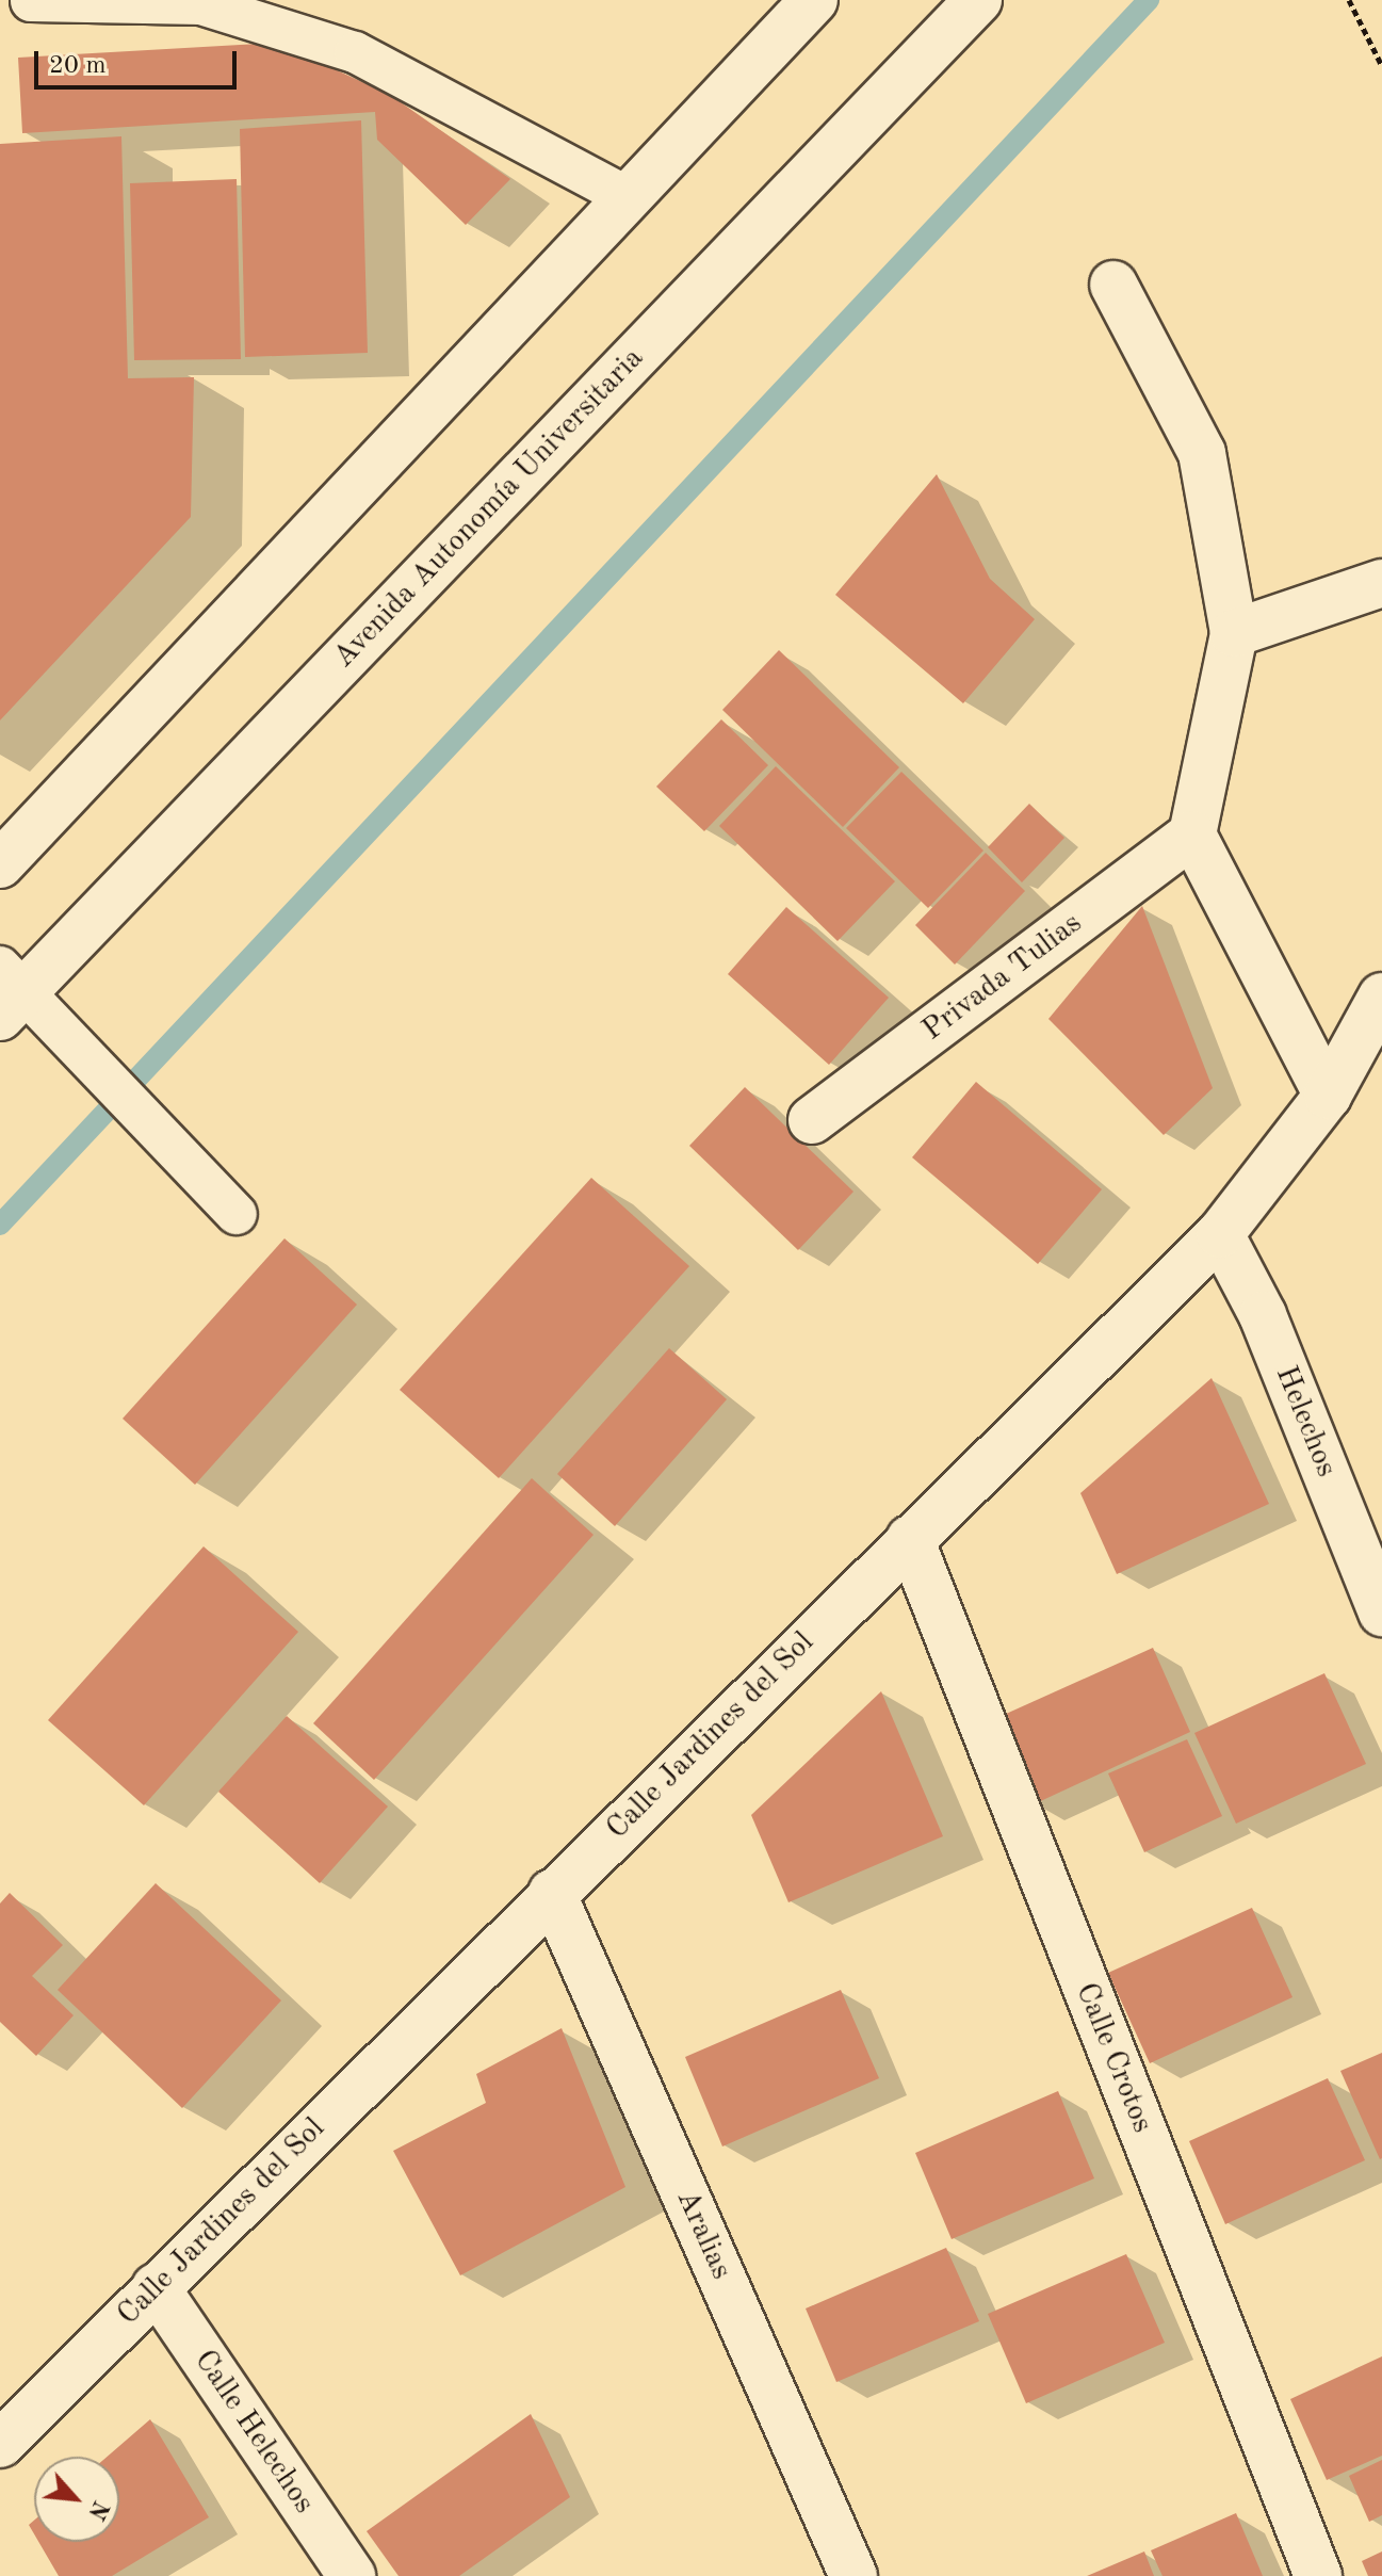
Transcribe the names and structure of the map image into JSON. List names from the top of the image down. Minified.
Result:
{"streets":{"street":["Avenida Autonomía Universitaria","Privada Tulias","Helechos","Calle Jardines del Sol","Calle Crotos","Aralias","Calle Helechos"]},"crossings":[["Helechos","Calle Jardines del Sol"],["Calle Jardines del Sol","Calle Crotos"],["Calle Jardines del Sol","Aralias"],["Calle Jardines del Sol","Calle Helechos"]],"scale_bar":"20 m","north":"bottom right"}
